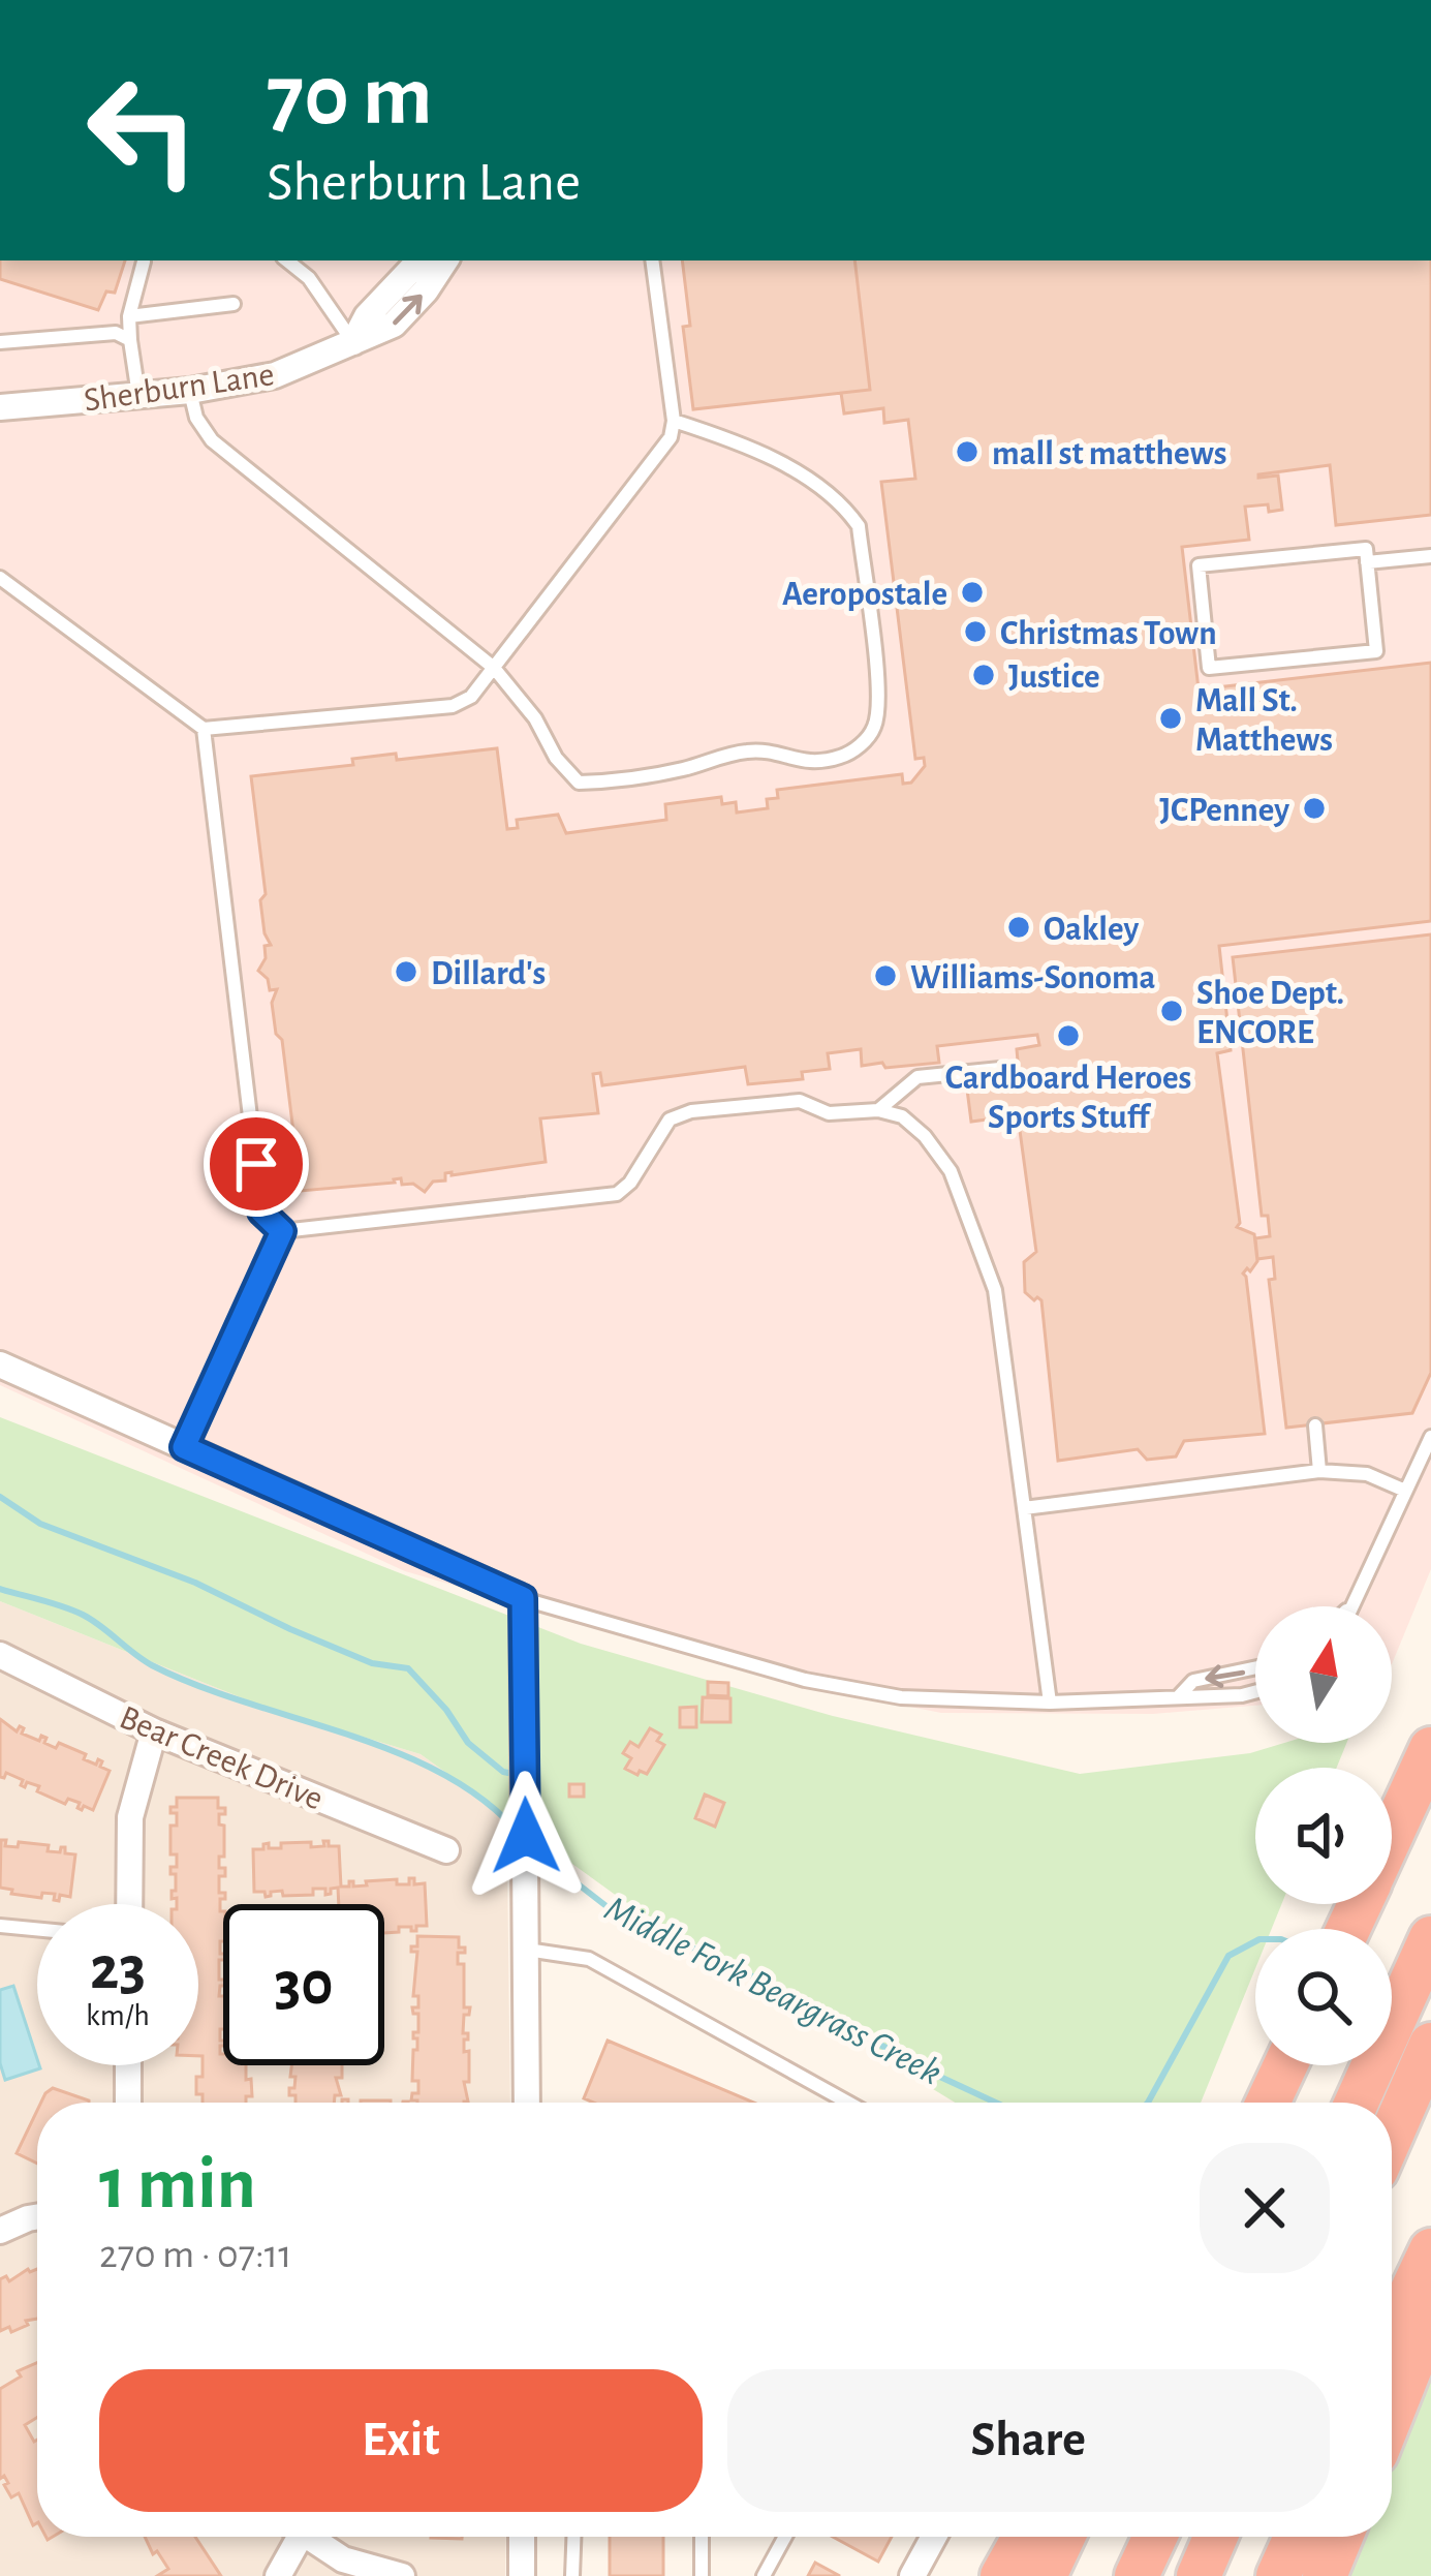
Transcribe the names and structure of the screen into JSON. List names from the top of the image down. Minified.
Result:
{"streets":{"street":["Sherburn Lane","Bear Creek Drive"]},"water":["Middle Fork Beargrass Creek"],"places":["mall st matthews","Aeropostale","Christmas Town","Justice","Mall St. Matthews","JCPenney","Oakley","Dillard's","Williams-Sonoma","Shoe Dept. ENCORE","Cardboard Heroes Sports Stuff"],"north":"top","page":{"turn":["70 m","Sherburn Lane"],"speed":"23 km/h","limit":"30","heading":["1 min","270 m · 07:11"],"buttons":["Exit","Share"]}}
